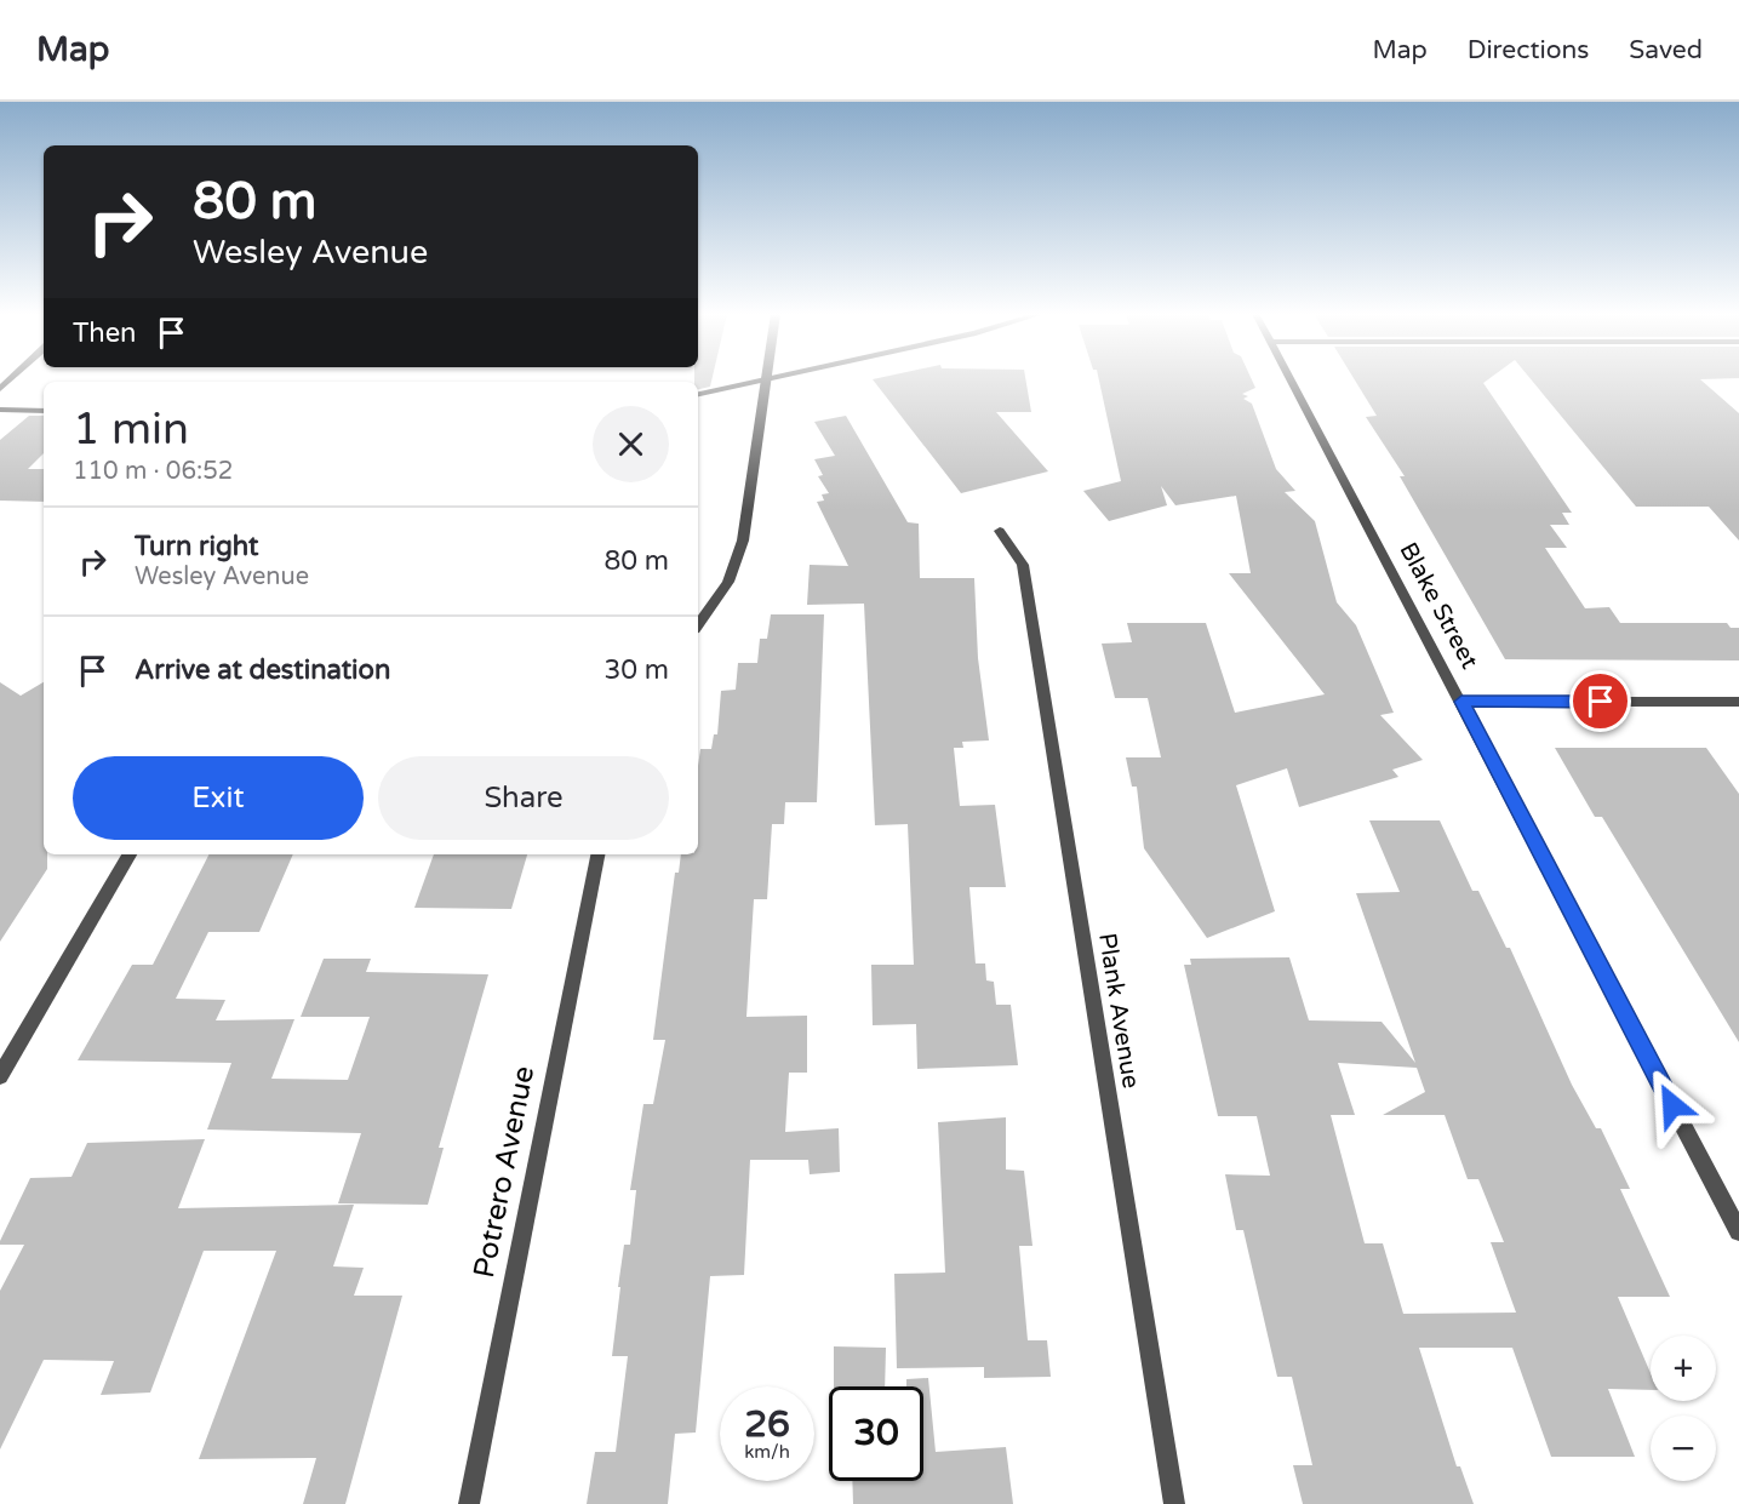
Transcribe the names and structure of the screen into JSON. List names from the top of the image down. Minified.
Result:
{"streets":{"street":["Blake Street","Plank Avenue","Potrero Avenue"]},"page":{"header":"Map","nav":["Map","Directions","Saved"],"turn":["80 m","Wesley Avenue"],"then":"Then","heading":["1 min","110 m · 06:52"],"list":[{"name":"Turn right","note":"Wesley Avenue","value":"80 m"},{"name":"Arrive at destination","value":"30 m"}],"buttons":["Exit","Share"],"map_buttons":["+","−"],"speed":"26 km/h","limit":"30"}}
